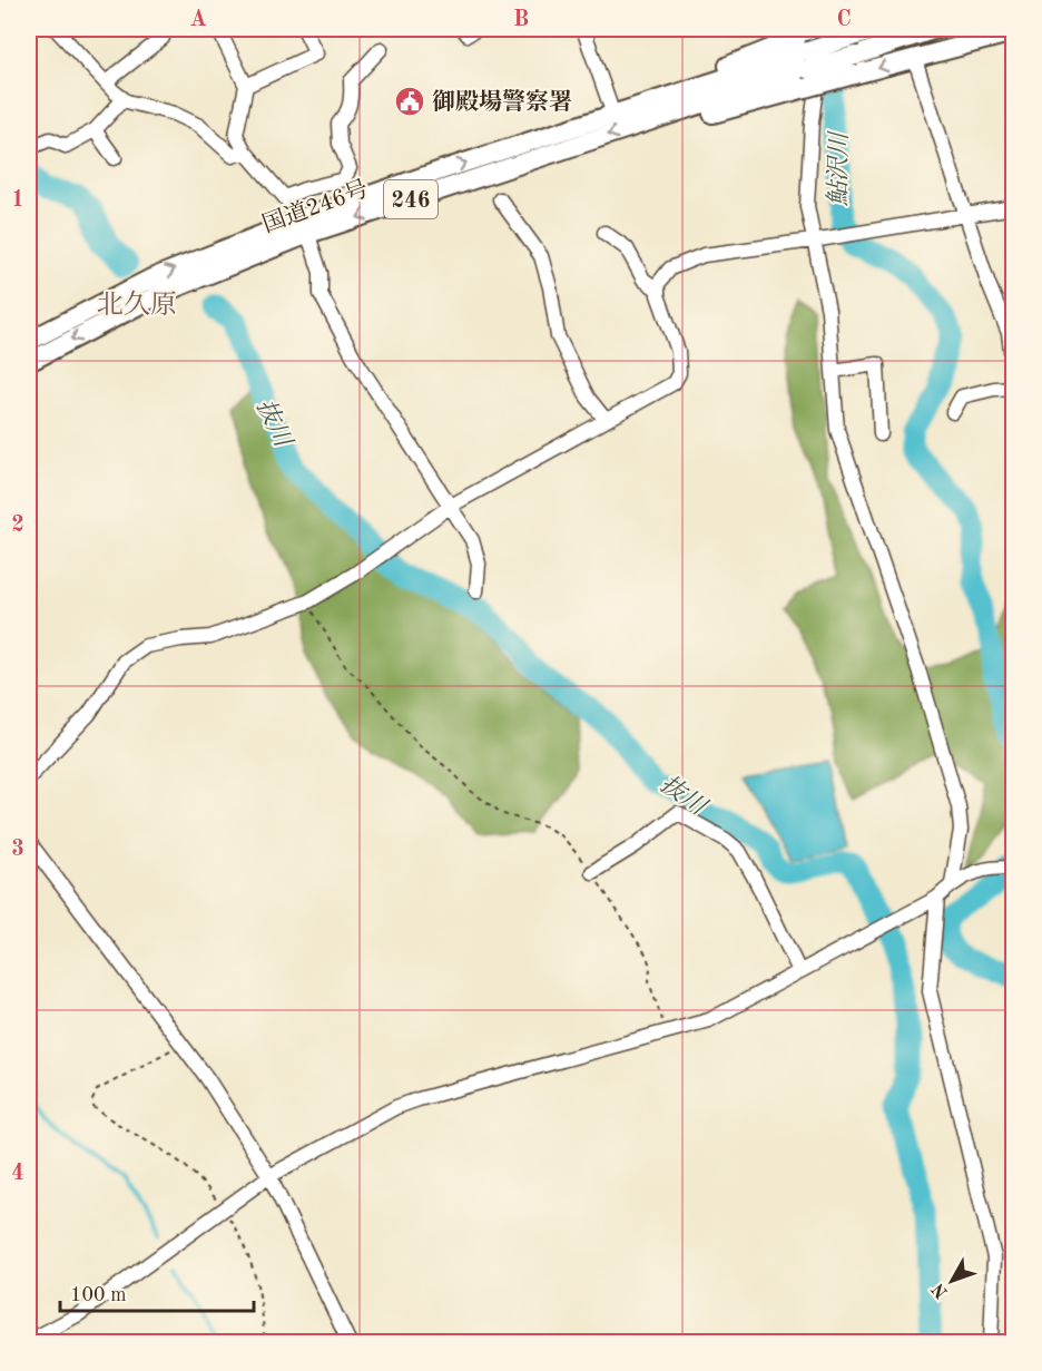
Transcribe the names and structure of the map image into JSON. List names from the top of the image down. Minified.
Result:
{"streets":{"highway":["246","国道246号"]},"crossings":[["246","国道246号"]],"districts":["北久原"],"water":["鮎沢川","抜川"],"places":{"public building":["御殿場警察署"]},"scale_bar":"100 m","north":"bottom left","grid":{"columns":["A","B","C"],"rows":["1","2","3","4"]}}
